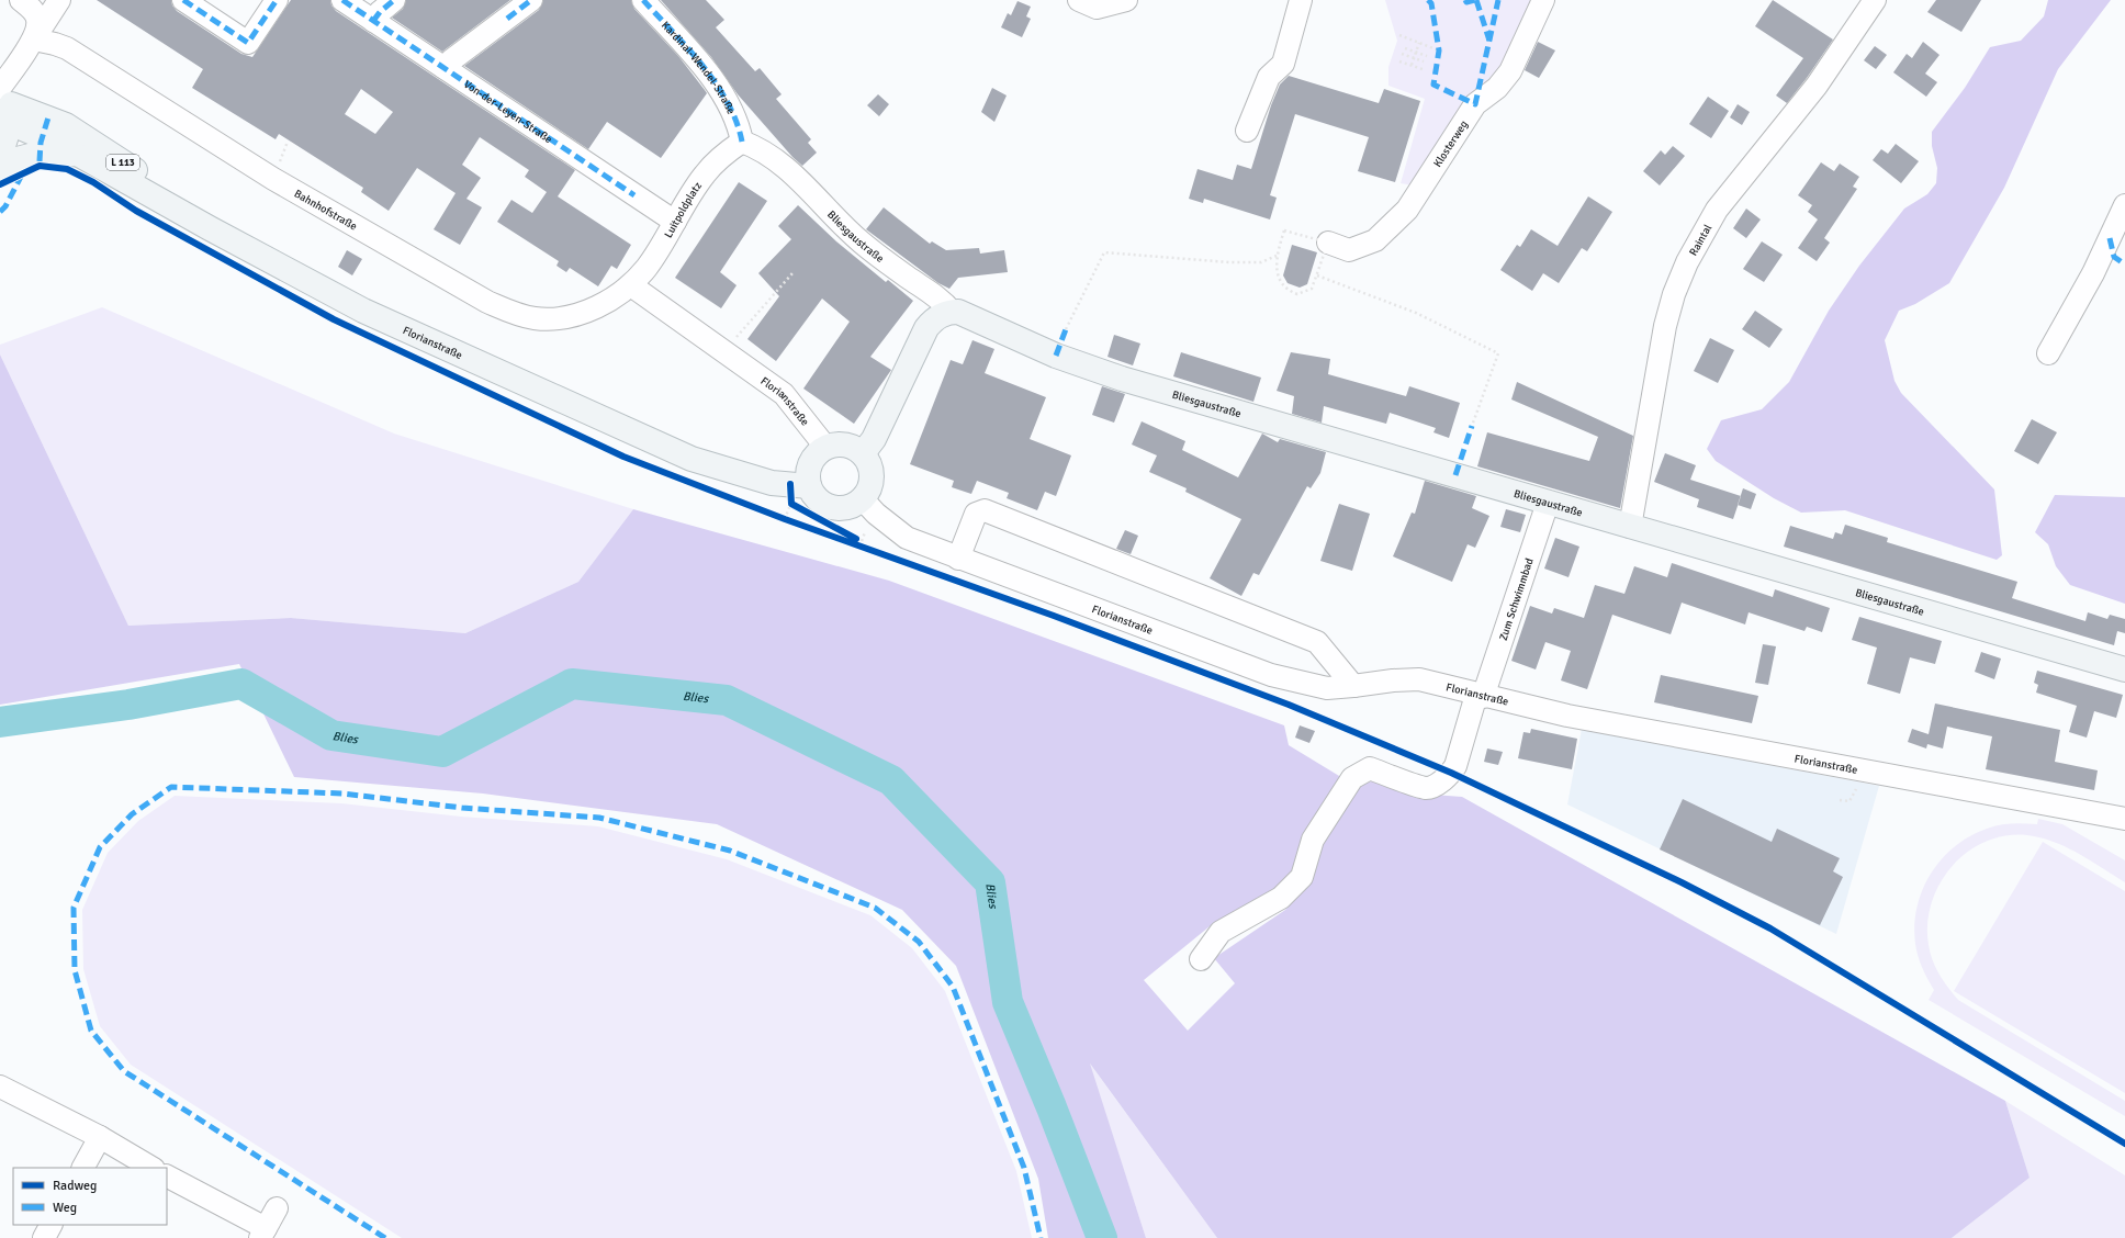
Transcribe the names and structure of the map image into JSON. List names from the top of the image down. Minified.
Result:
{"streets":{"main road":["L 113","Bliesgaustraße","Florianstraße"],"street":["Kardinal-Wendel-Straße","Von-der-Leyen-Straße","Klosterweg","Bahnhofstraße","Luitpoldplatz","Raintal","Zum Schwimmbad"]},"crossings":[["Kardinal-Wendel-Straße","Luitpoldplatz"],["Kardinal-Wendel-Straße","Bliesgaustraße"],["Von-der-Leyen-Straße","Luitpoldplatz"],["L 113","Florianstraße"],["Bahnhofstraße","Luitpoldplatz"],["Bahnhofstraße","Florianstraße"],["Luitpoldplatz","Bliesgaustraße"],["Luitpoldplatz","Florianstraße"],["Bliesgaustraße","Raintal"],["Bliesgaustraße","Zum Schwimmbad"],["Florianstraße","Zum Schwimmbad"]],"water":["Blies"],"legend":["Radweg","Weg"]}
